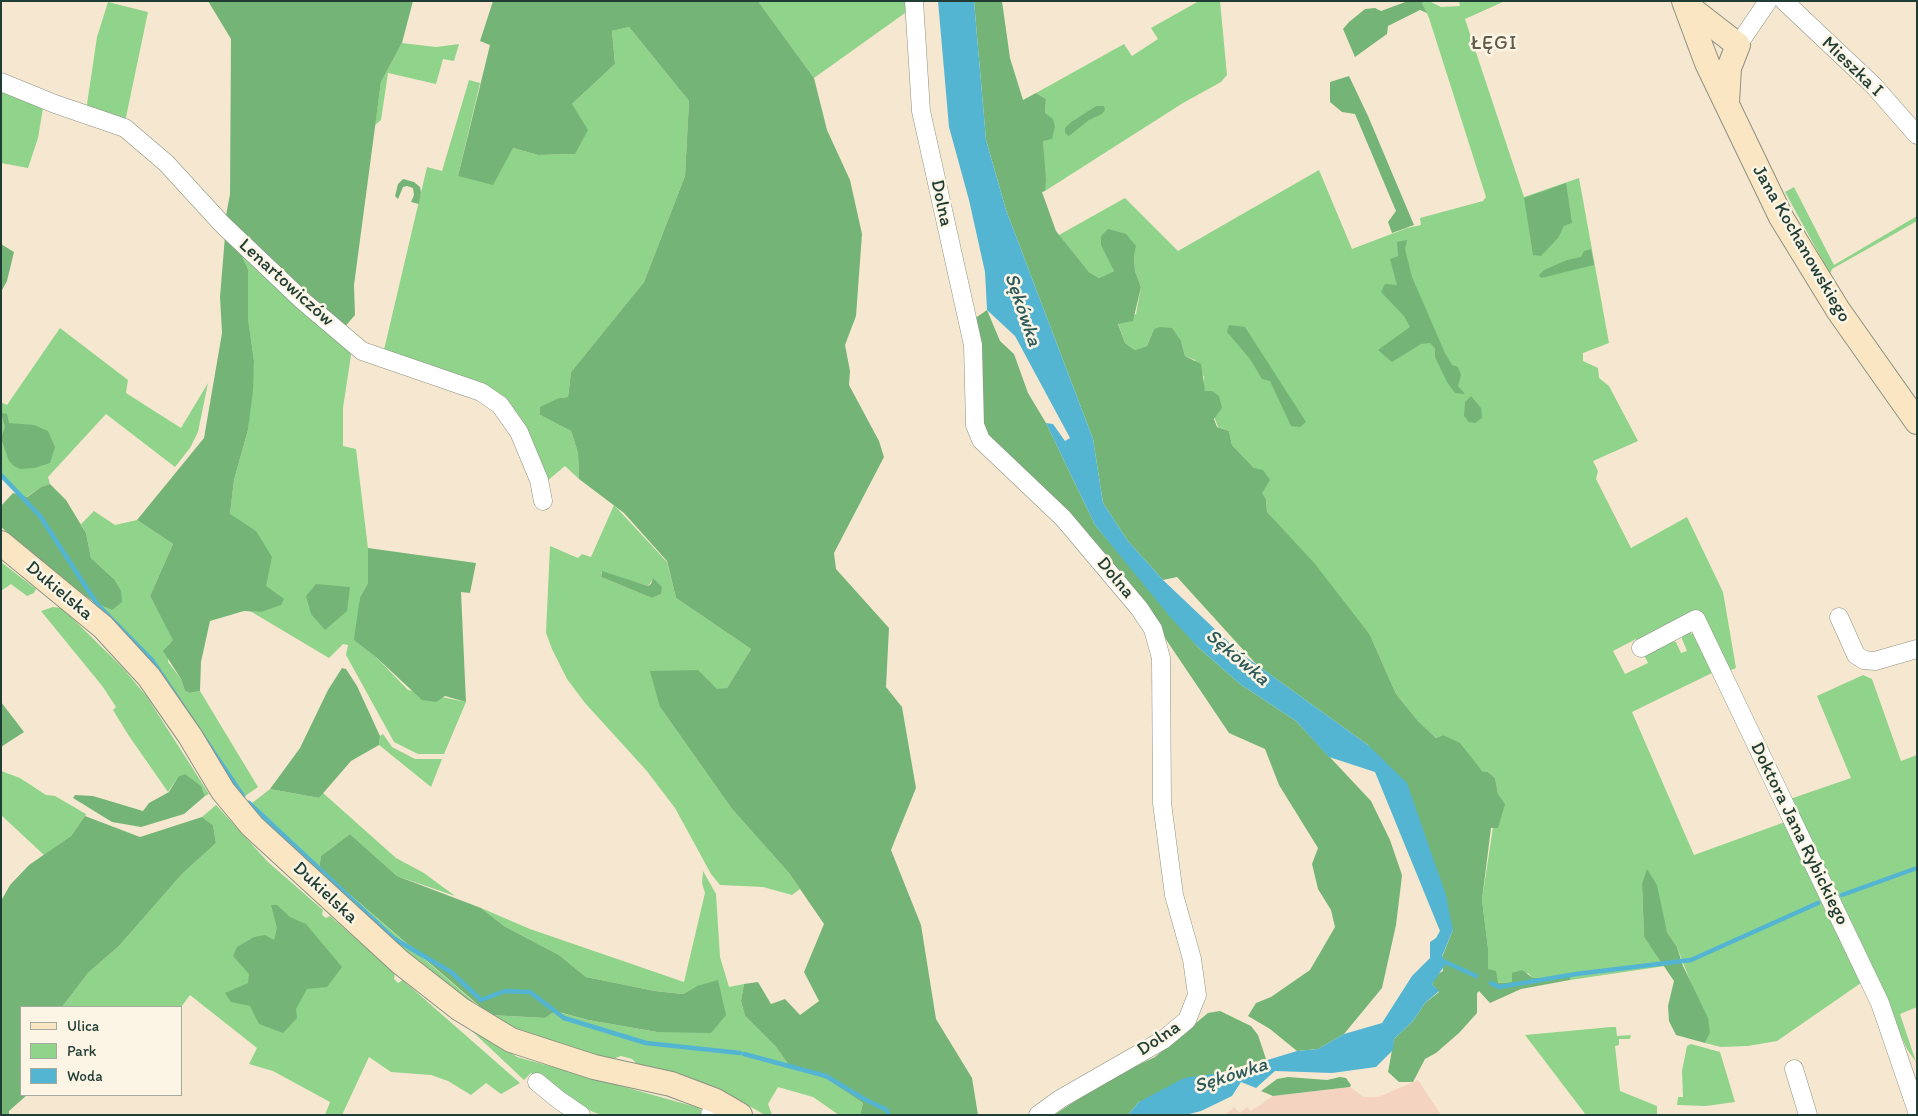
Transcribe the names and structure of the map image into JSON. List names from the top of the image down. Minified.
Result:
{"streets":{"main road":["Jana Kochanowskiego","Dukielska"],"street":["Mieszka I","Dolna","Lenartowiczów","Doktora Jana Rybickiego"]},"districts":["ŁĘGI"],"water":["Sękówka"],"legend":["Ulica","Park","Woda"]}
